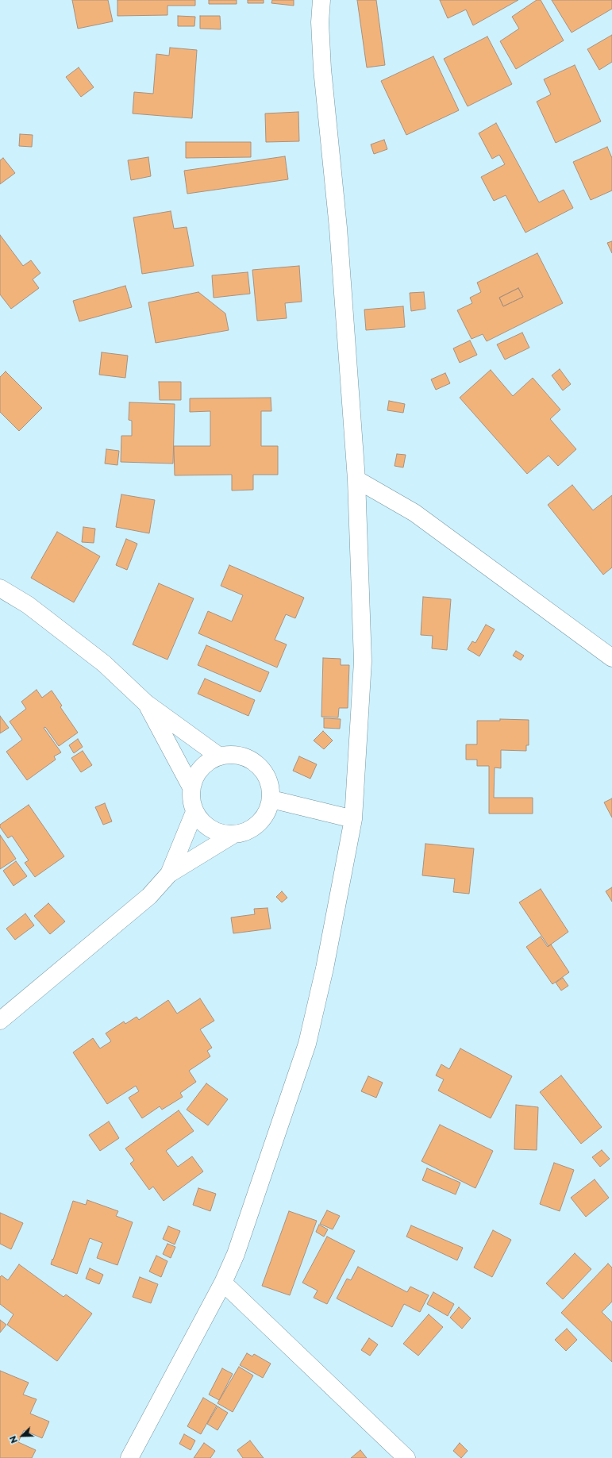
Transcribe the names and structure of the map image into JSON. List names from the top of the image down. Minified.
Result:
{"north":"bottom left"}
